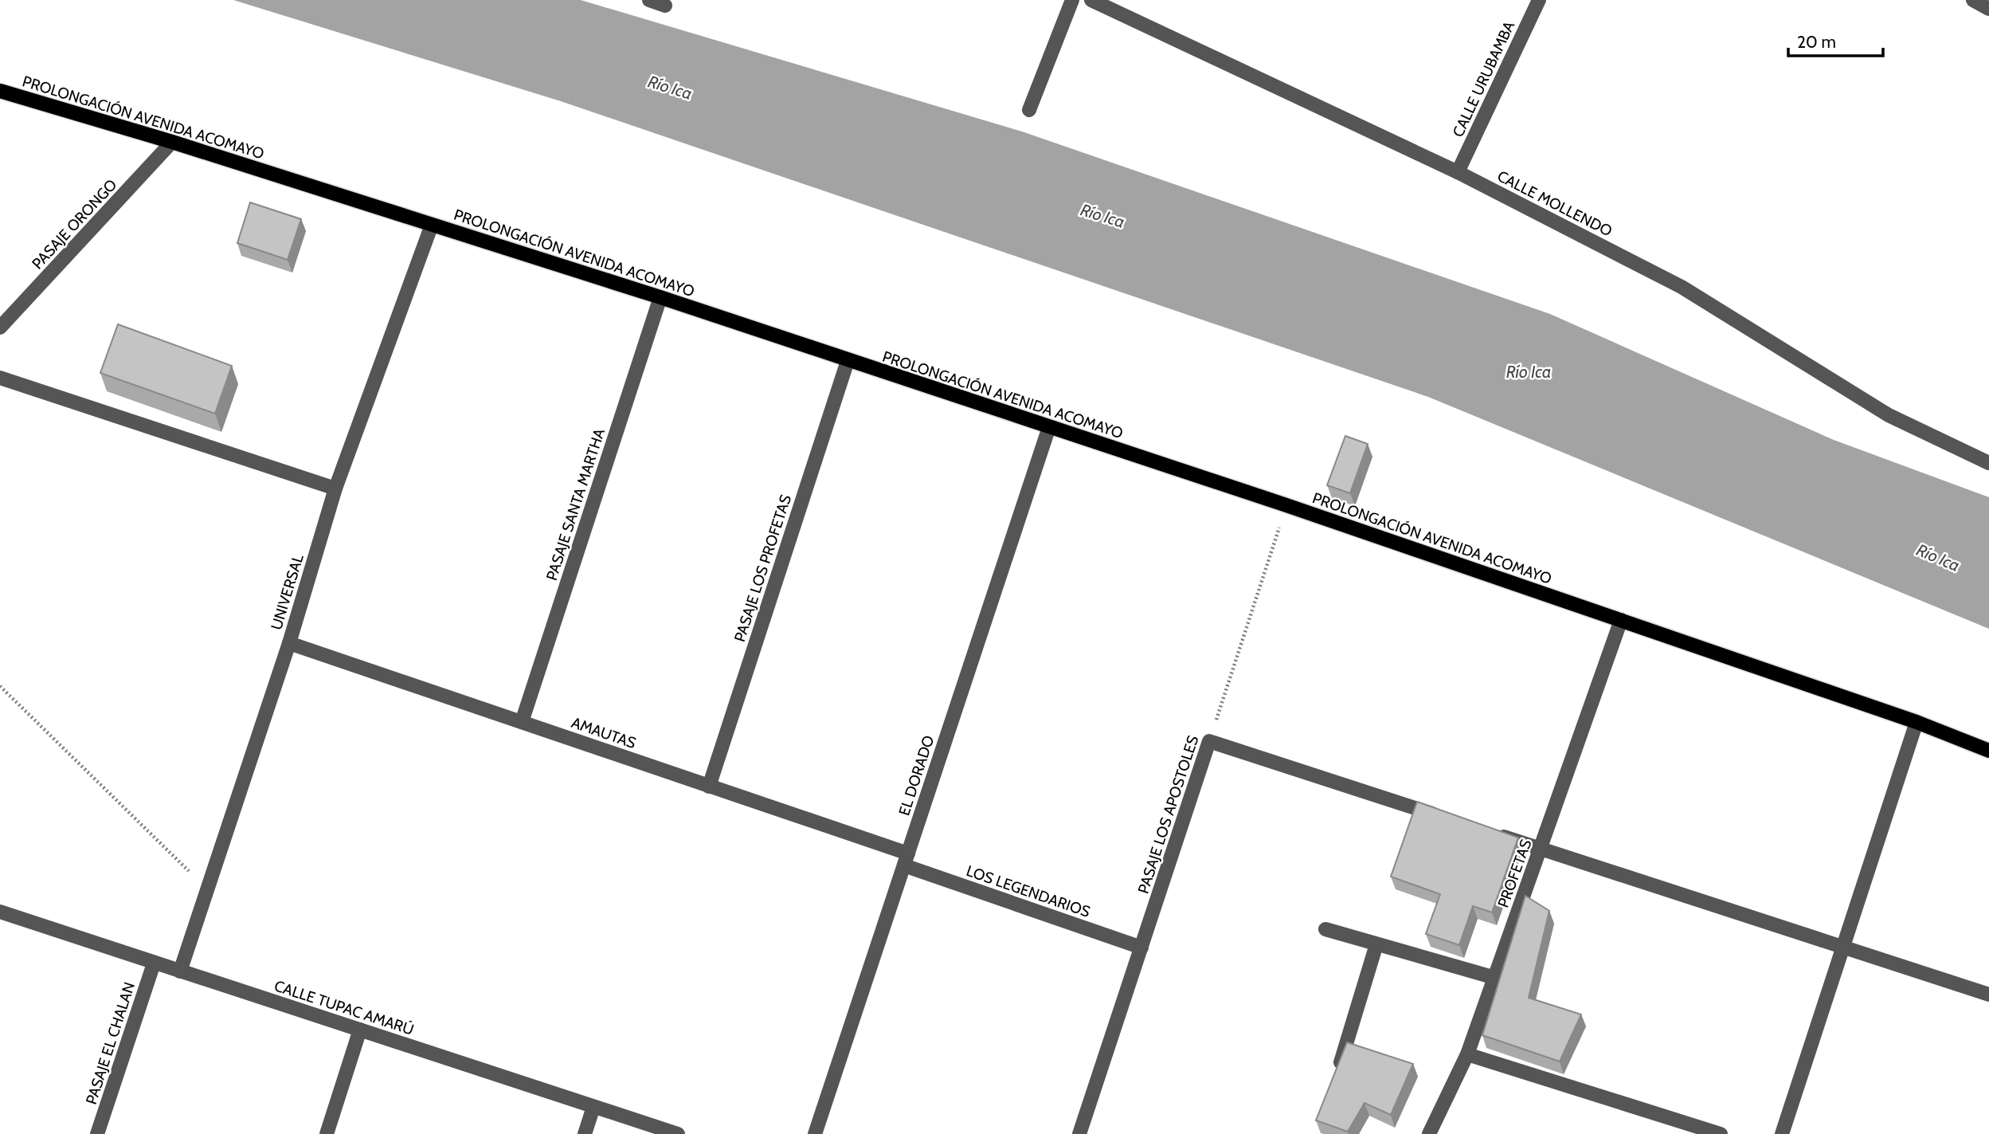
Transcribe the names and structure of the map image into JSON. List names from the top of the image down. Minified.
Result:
{"streets":{"main road":["PROLONGACIÓN AVENIDA ACOMAYO"],"street":["CALLE URUBAMBA","CALLE MOLLENDO","PASAJE ORONGO","PASAJE SANTA MARTHA","PASAJE LOS PROFETAS","UNIVERSAL","AMAUTAS","EL DORADO","PASAJE LOS APOSTOLES","PROFETAS","LOS LEGENDARIOS","CALLE TUPAC AMARÚ","PASAJE EL CHALAN"]},"crossings":[["CALLE URUBAMBA","CALLE MOLLENDO"],["PROLONGACIÓN AVENIDA ACOMAYO","PASAJE ORONGO"],["PROLONGACIÓN AVENIDA ACOMAYO","PASAJE SANTA MARTHA"],["PROLONGACIÓN AVENIDA ACOMAYO","PASAJE LOS PROFETAS"],["PROLONGACIÓN AVENIDA ACOMAYO","UNIVERSAL"],["PROLONGACIÓN AVENIDA ACOMAYO","EL DORADO"],["PROLONGACIÓN AVENIDA ACOMAYO","PASAJE LOS APOSTOLES"],["PROLONGACIÓN AVENIDA ACOMAYO","PROFETAS"],["PASAJE SANTA MARTHA","AMAUTAS"],["PASAJE LOS PROFETAS","AMAUTAS"],["UNIVERSAL","AMAUTAS"],["UNIVERSAL","CALLE TUPAC AMARÚ"],["AMAUTAS","EL DORADO"],["AMAUTAS","LOS LEGENDARIOS"],["EL DORADO","LOS LEGENDARIOS"],["PASAJE LOS APOSTOLES","LOS LEGENDARIOS"],["CALLE TUPAC AMARÚ","PASAJE EL CHALAN"]],"water":["Río Ica"],"scale_bar":"20 m"}
